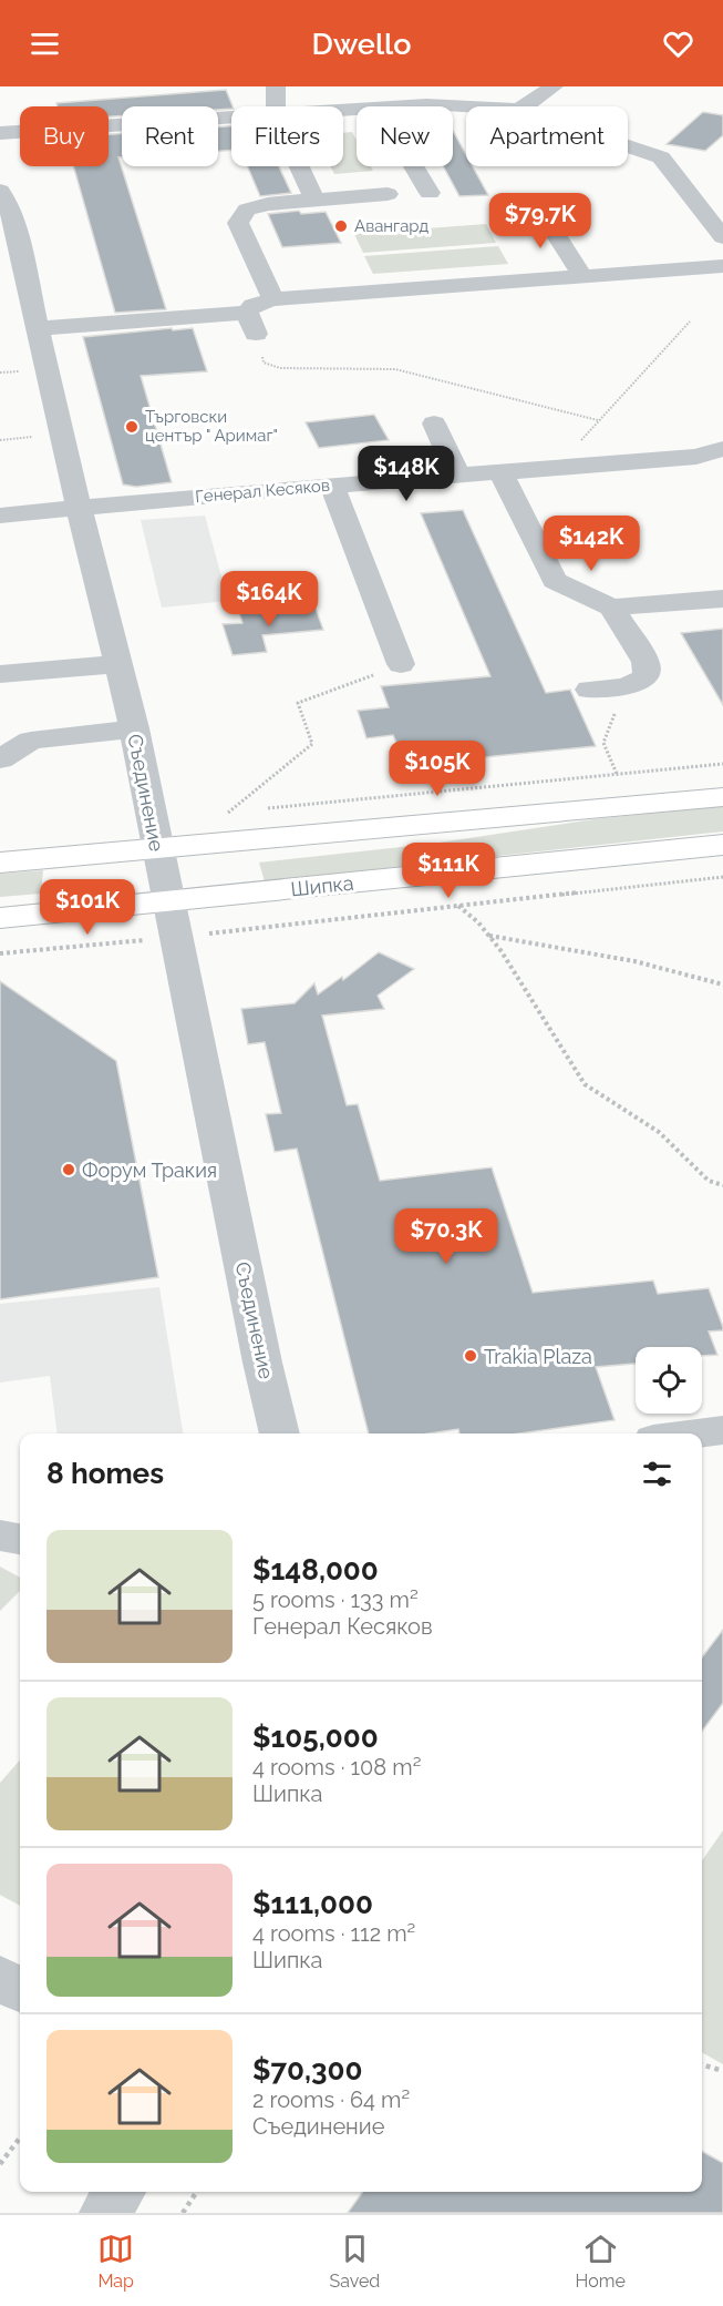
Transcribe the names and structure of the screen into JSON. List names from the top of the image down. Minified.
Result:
{"streets":{"main road":["Шипка"],"street":["Генерал Кесяков","Съединение"]},"crossings":[["Генерал Кесяков","Съединение"],["Съединение","Шипка"]],"places":["Авангард","Търговски център \" Аримаг\"","Форум Тракия","Trakia Plaza"],"page":{"header":"Dwello","chip":["Buy","Rent","Filters","New","Apartment"],"price":["$79.7K","$148K","$142K","$164K","$105K","$111K","$101K","$70.3K"],"heading":"8 homes","list":[{"name":"$148,000","note":"5 rooms · 133 m² · Генерал Кесяков"},{"name":"$105,000","note":"4 rooms · 108 m² · Шипка"},{"name":"$111,000","note":"4 rooms · 112 m² · Шипка"},{"name":"$70,300","note":"2 rooms · 64 m² · Съединение"}],"tabs":["Map","Saved","Home"]}}
